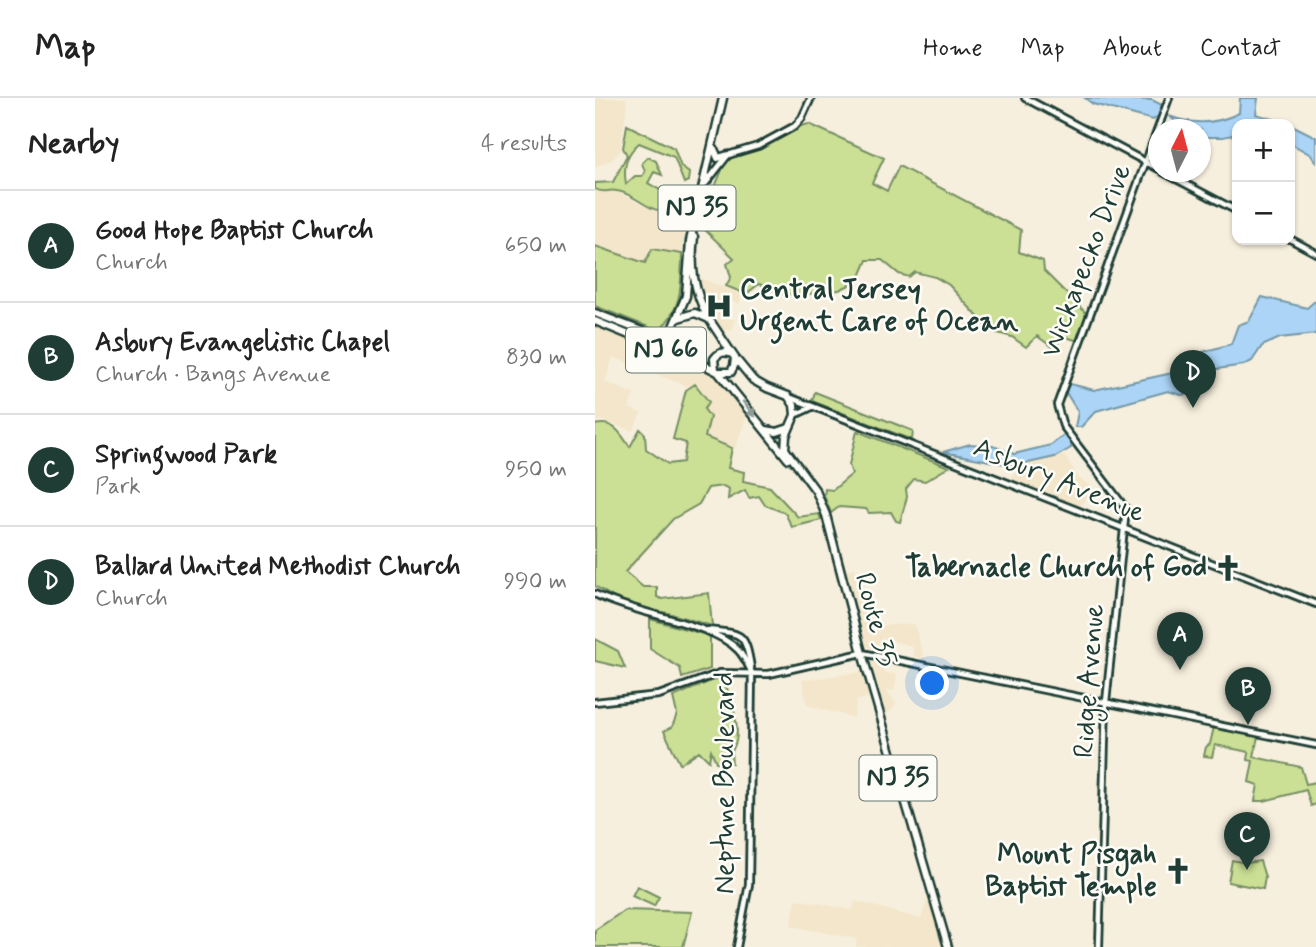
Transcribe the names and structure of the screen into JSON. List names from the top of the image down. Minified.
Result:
{"streets":{"main road":["NJ 35","NJ 66","Route 35"],"street":["Wickapecko Drive","Asbury Avenue","Ridge Avenue","Neptune Boulevard"]},"crossings":[["NJ 35","NJ 66"],["NJ 35","Asbury Avenue"],["NJ 35","Route 35"],["Wickapecko Drive","Ridge Avenue"],["Asbury Avenue","Ridge Avenue"]],"places":{"hospital":["Central Jersey Urgent Care of Ocean"],"church":["Tabernacle Church of God","Mount Pisgah Baptist Temple"]},"north":"top","page":{"header":"Map","nav":["Home","Map","About","Contact"],"heading":["Nearby","4 results"],"map_buttons":["+","−"],"list":[{"mark":"A","name":"Good Hope Baptist Church","note":"Church","value":"650 m"},{"mark":"B","name":"Asbury Evangelistic Chapel","note":"Church · Bangs Avenue","value":"830 m"},{"mark":"C","name":"Springwood Park","note":"Park","value":"950 m"},{"mark":"D","name":"Ballard United Methodist Church","note":"Church","value":"990 m"}],"pins":["D","A","B","C"]}}
